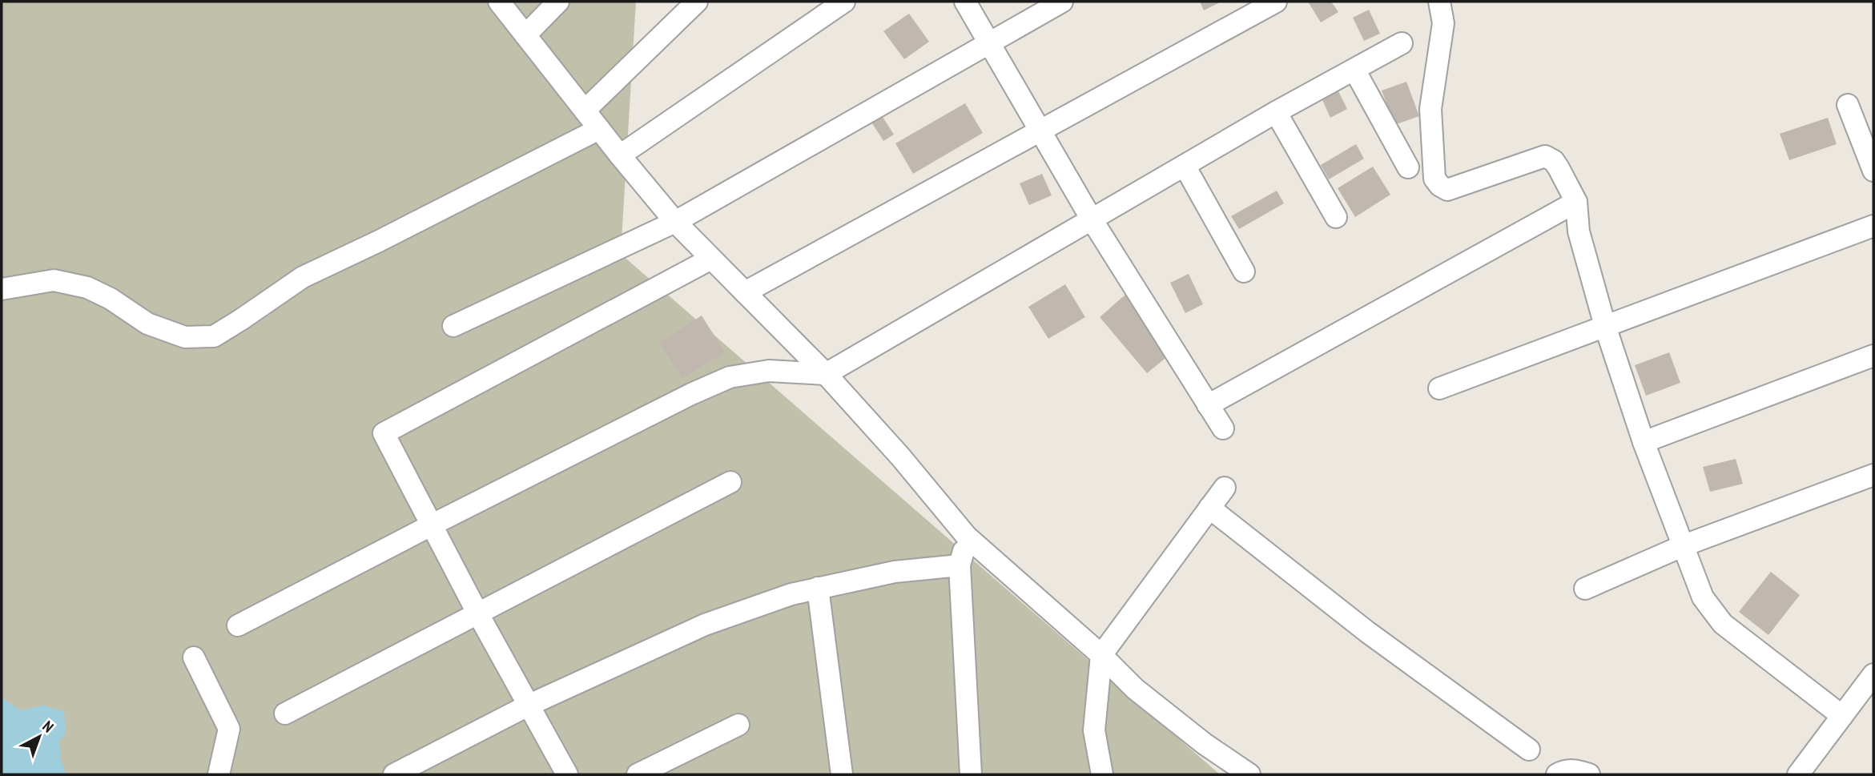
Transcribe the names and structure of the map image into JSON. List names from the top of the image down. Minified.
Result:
{"north":"top right"}
